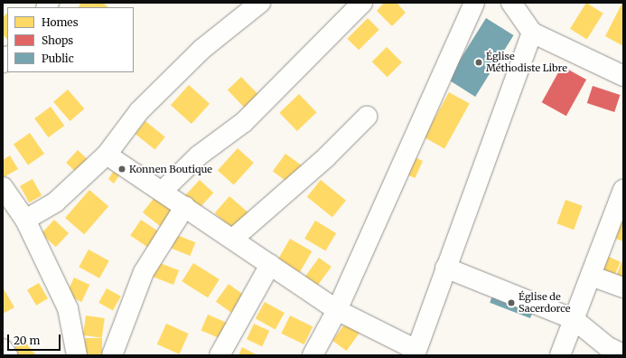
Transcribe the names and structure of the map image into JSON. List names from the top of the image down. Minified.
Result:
{"places":["Église Méthodiste Libre","Konnen Boutique","Église de Sacerdorce"],"legend":["Homes","Shops","Public"],"scale_bar":"20 m"}
